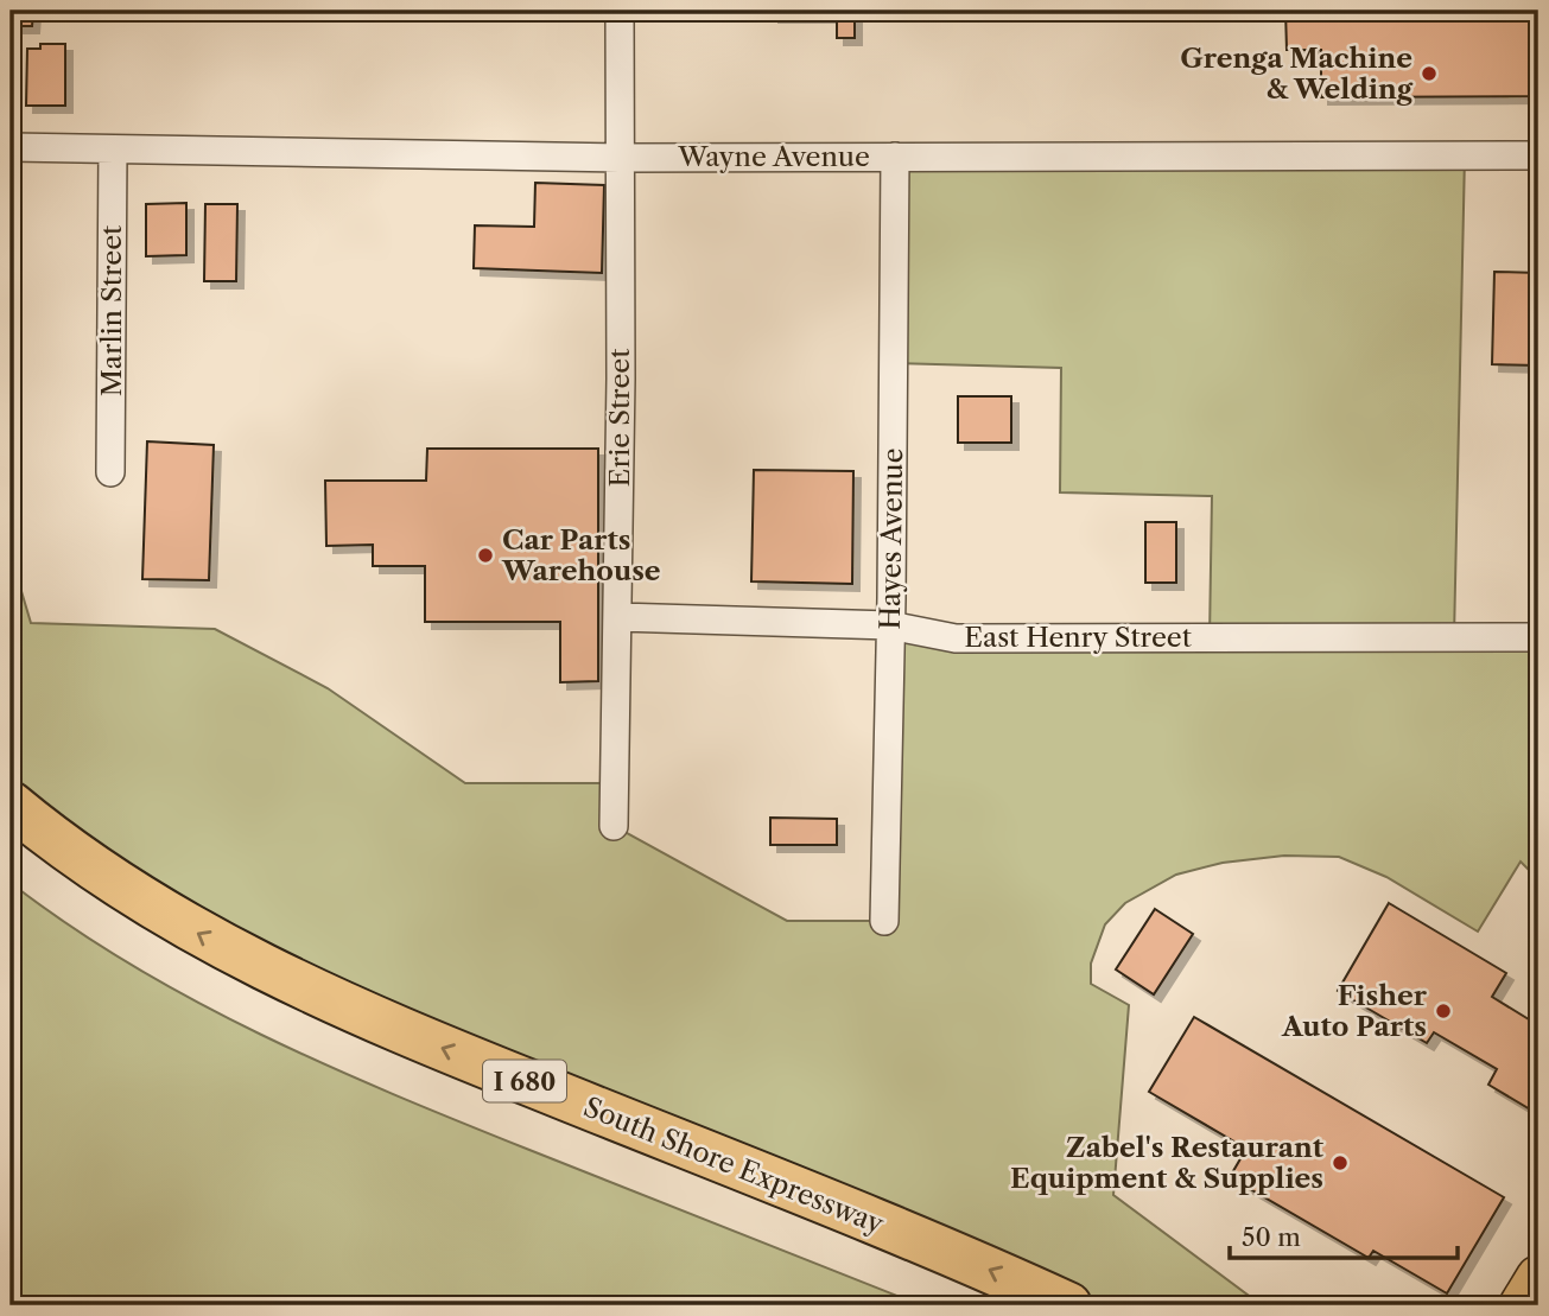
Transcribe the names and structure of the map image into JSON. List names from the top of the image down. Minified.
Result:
{"streets":{"highway":["I 680","South Shore Expressway"],"street":["Wayne Avenue","Marlin Street","Erie Street","Hayes Avenue","East Henry Street"]},"crossings":[["Wayne Avenue","Marlin Street"],["Wayne Avenue","Erie Street"],["Wayne Avenue","Hayes Avenue"],["Erie Street","East Henry Street"],["Hayes Avenue","East Henry Street"]],"one_way":["South Shore Expressway"],"places":["Grenga Machine & Welding","Car Parts Warehouse","Fisher Auto Parts","Zabel's Restaurant Equipment & Supplies"],"scale_bar":"50 m"}
